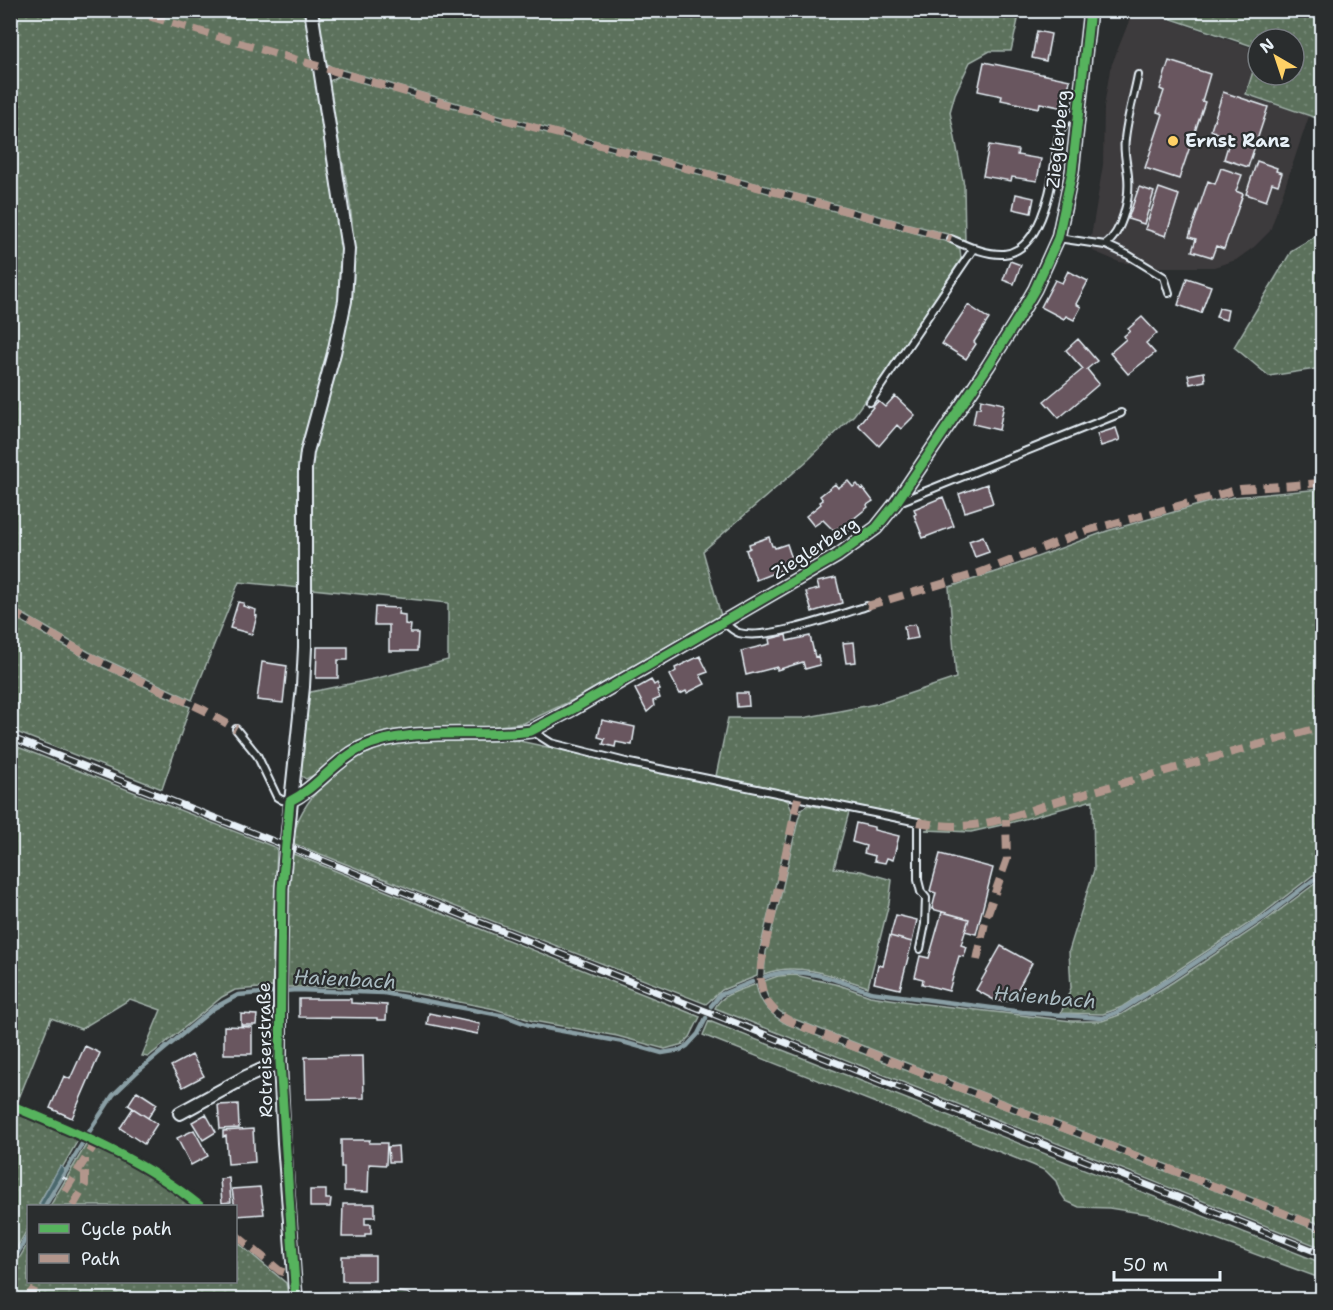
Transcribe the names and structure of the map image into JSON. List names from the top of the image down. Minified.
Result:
{"streets":{"street":["Zieglerberg","Rotreiserstraße"]},"crossings":[["Zieglerberg","Rotreiserstraße"]],"water":["Haienbach"],"places":["Ernst Ranz"],"legend":["Cycle path","Path"],"scale_bar":"50 m","north":"top left"}
